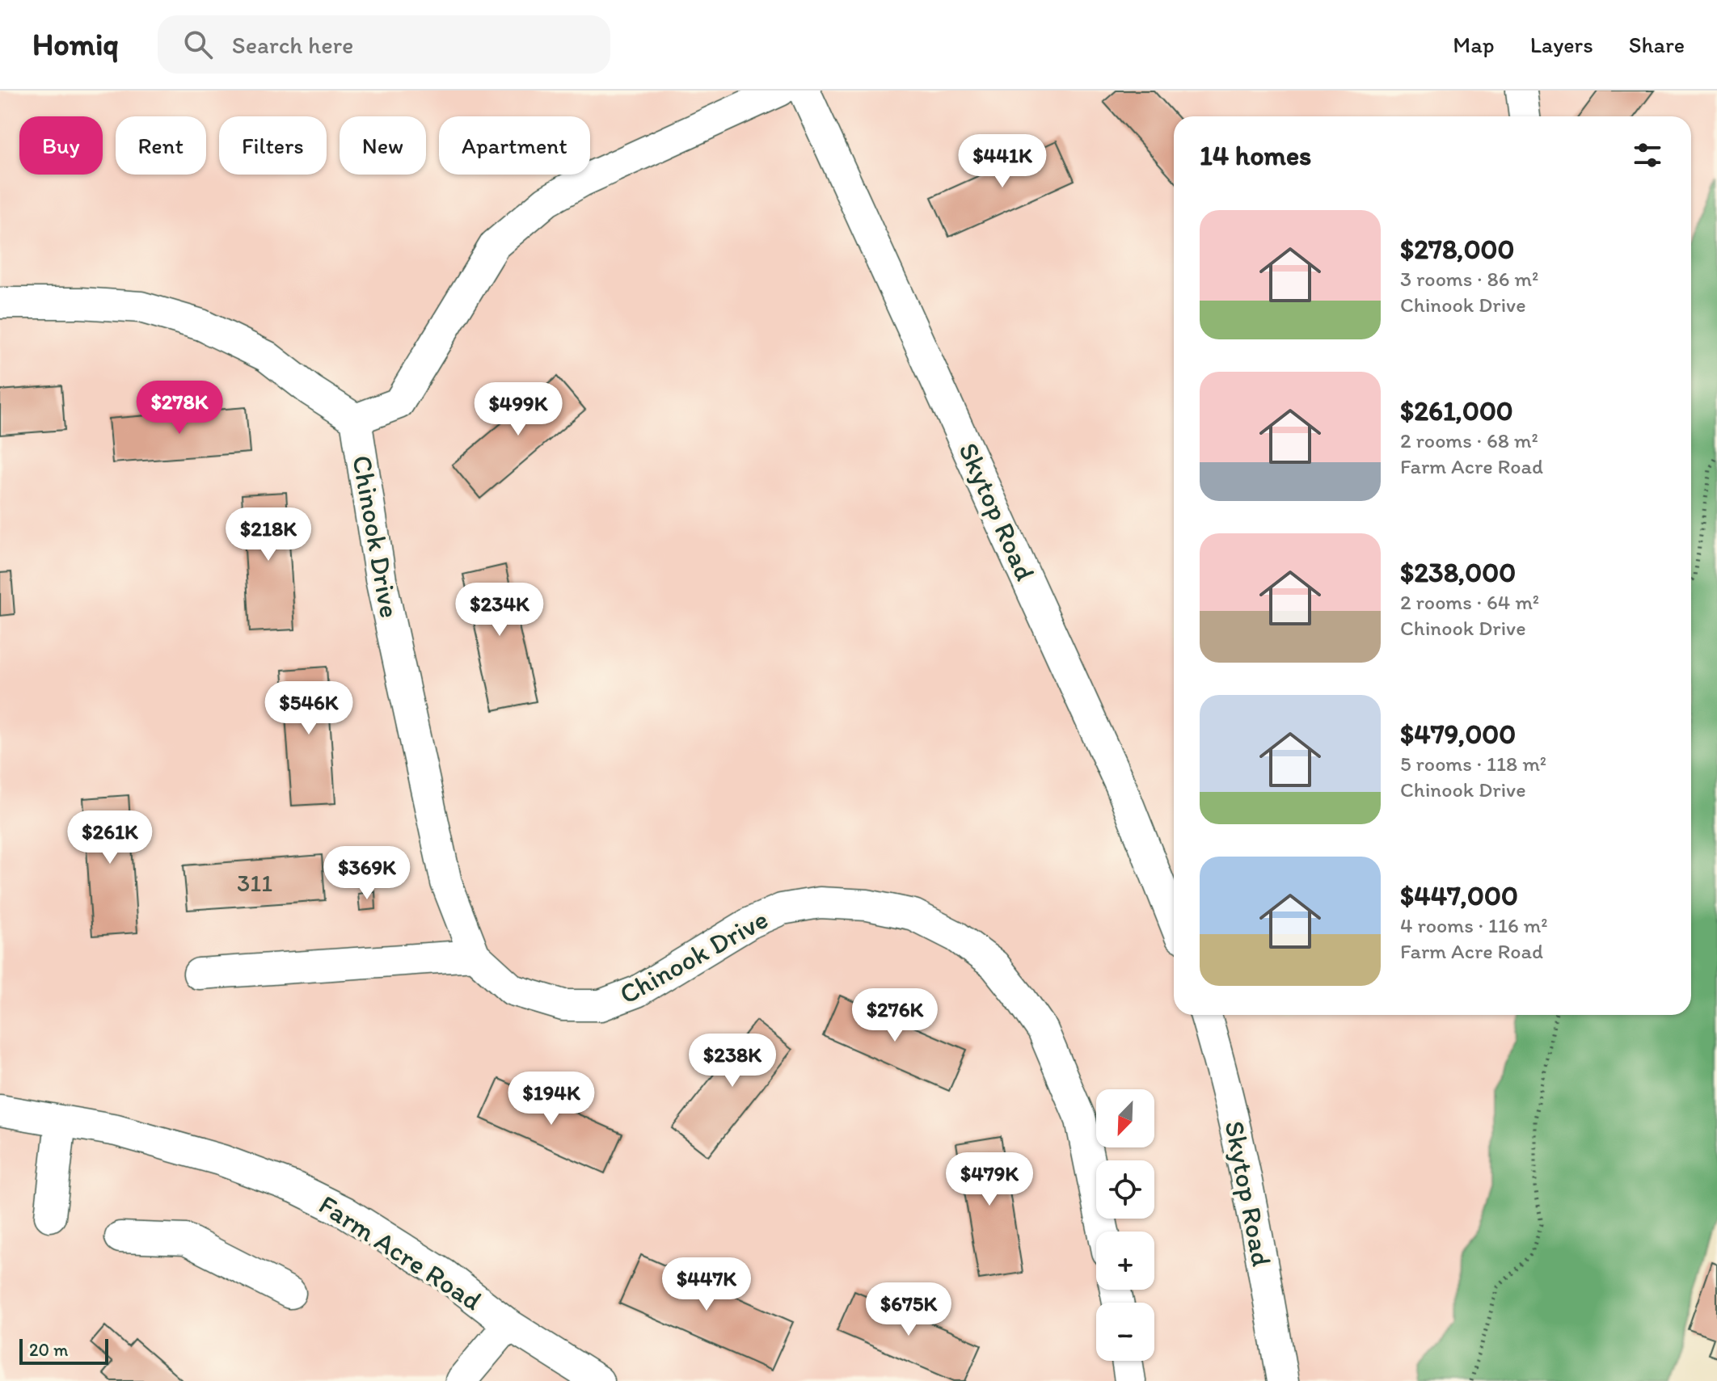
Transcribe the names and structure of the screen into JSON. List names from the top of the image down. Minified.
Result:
{"streets":{"street":["Skytop Road","Chinook Drive","Farm Acre Road"]},"house_numbers":["311"],"scale_bar":"20 m","north":"bottom left","page":{"header":"Homiq","search":"Search here","nav":["Map","Layers","Share"],"chip":["Buy","Rent","Filters","New","Apartment"],"heading":"14 homes","price":["$441K","$278K","$499K","$218K","$234K","$546K","$261K","$369K","$276K","$238K","$194K","$479K","$447K","$675K"],"list":[{"name":"$278,000","note":"3 rooms · 86 m² · Chinook Drive"},{"name":"$261,000","note":"2 rooms · 68 m² · Farm Acre Road"},{"name":"$238,000","note":"2 rooms · 64 m² · Chinook Drive"},{"name":"$479,000","note":"5 rooms · 118 m² · Chinook Drive"},{"name":"$447,000","note":"4 rooms · 116 m² · Farm Acre Road"}],"map_buttons":["+","−"],"scale":"20 m"}}
